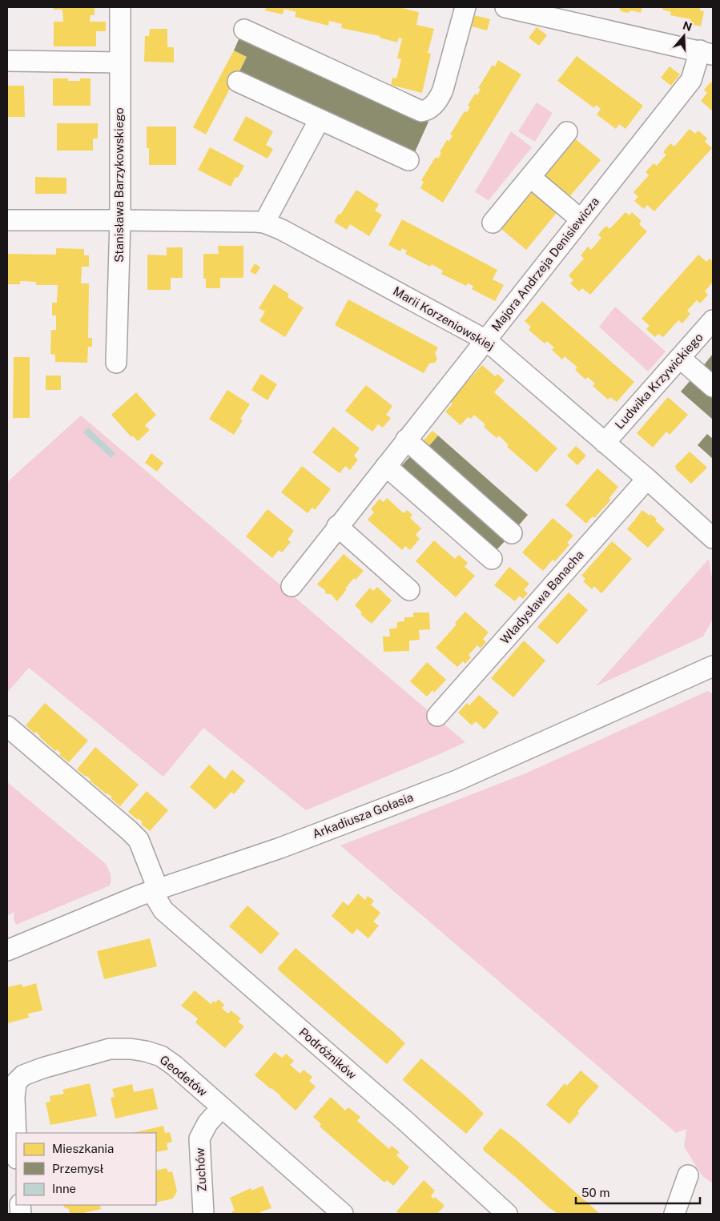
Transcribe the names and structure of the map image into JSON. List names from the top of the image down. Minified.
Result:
{"streets":{"street":["Stanisława Barzykowskiego","Majora Andrzeja Denisiewicza","Marii Korzeniowskiej","Ludwika Krzywickiego","Władysława Banacha","Arkadiusza Gołasia","Podróżników","Geodetów","Zuchów"]},"crossings":[["Stanisława Barzykowskiego","Marii Korzeniowskiej"],["Majora Andrzeja Denisiewicza","Marii Korzeniowskiej"],["Marii Korzeniowskiej","Ludwika Krzywickiego"],["Marii Korzeniowskiej","Władysława Banacha"],["Arkadiusza Gołasia","Podróżników"],["Geodetów","Zuchów"]],"legend":["Mieszkania","Przemysł","Inne"],"scale_bar":"50 m","north":"top"}
